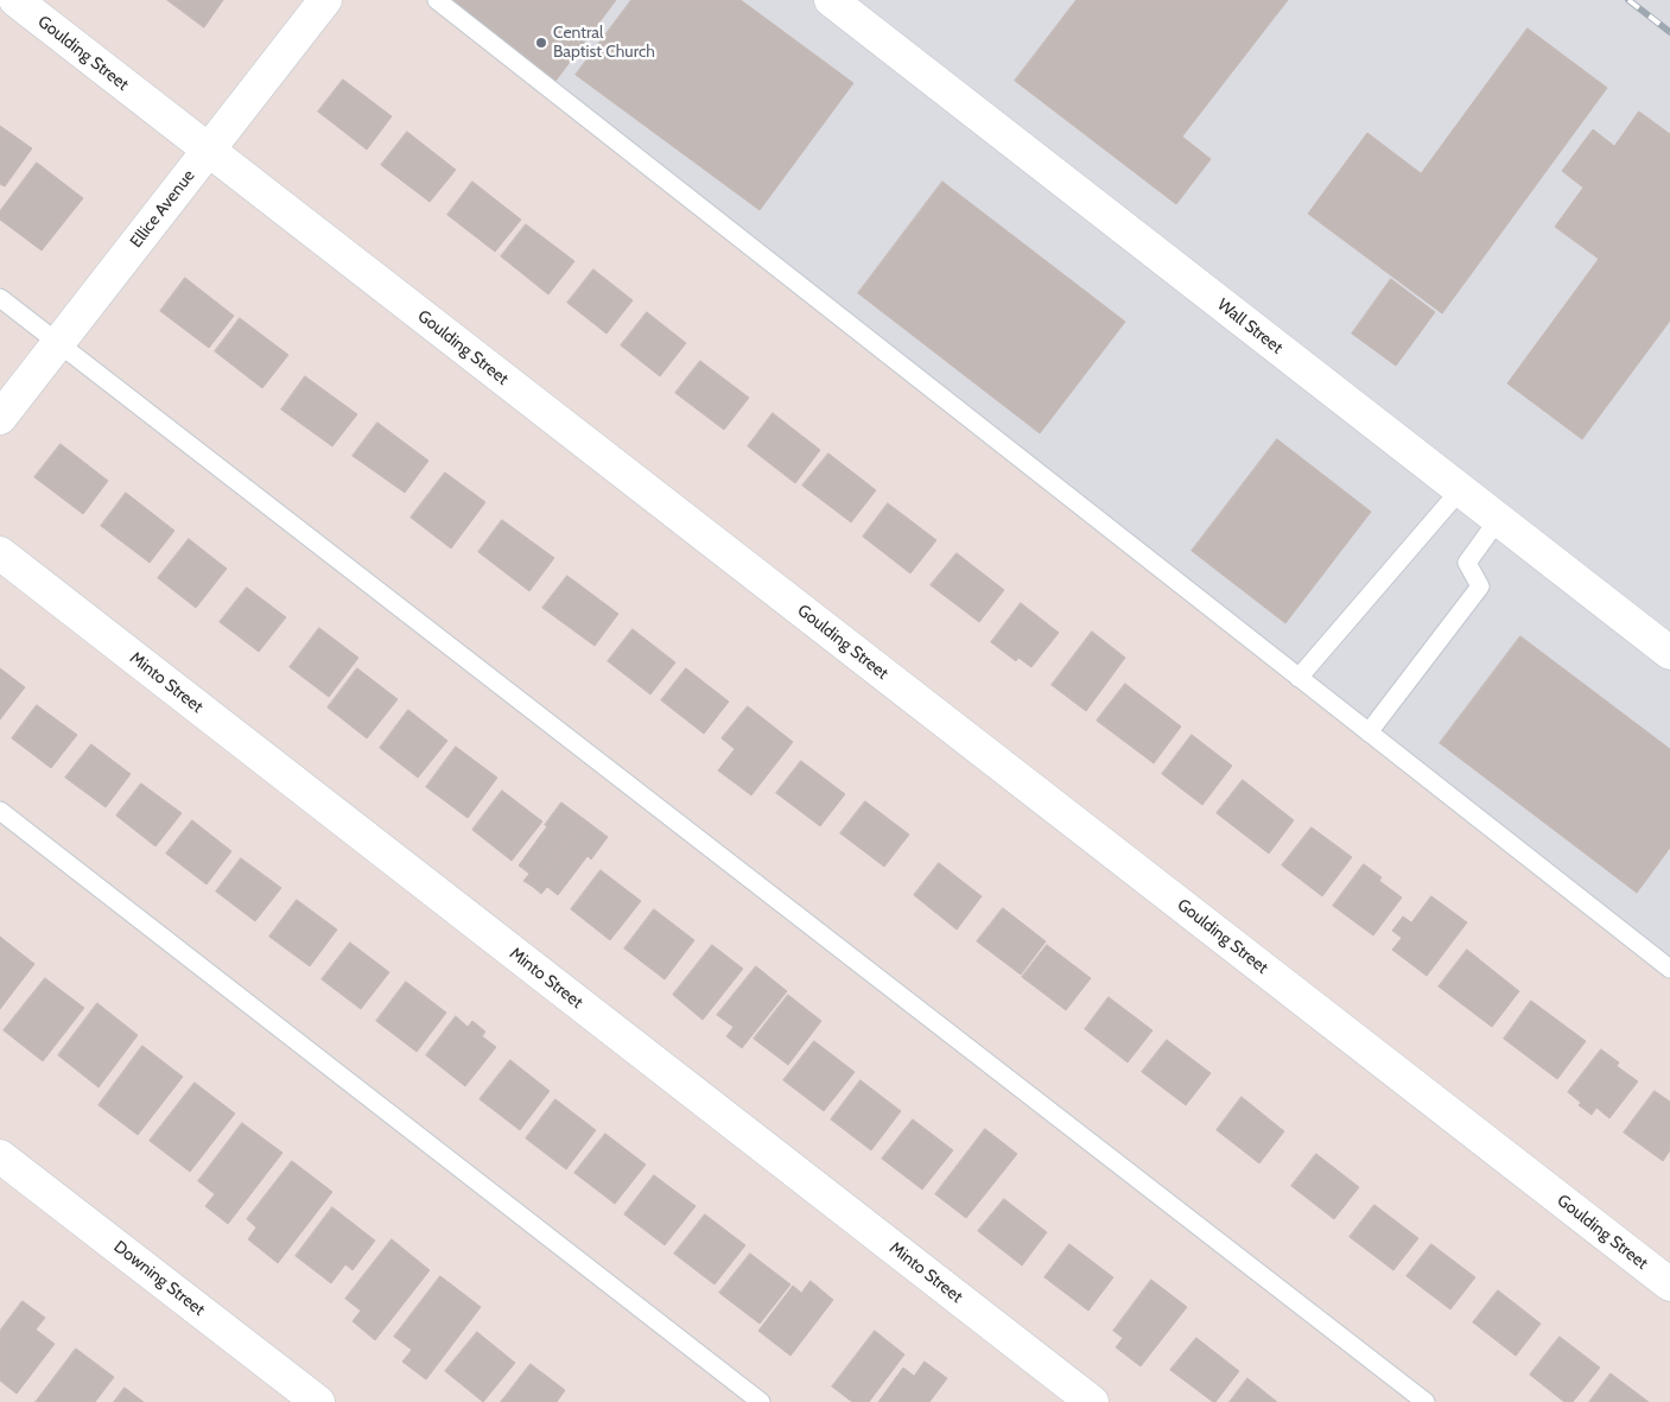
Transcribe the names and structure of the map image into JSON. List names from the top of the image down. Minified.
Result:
{"streets":{"street":["Goulding Street","Ellice Avenue","Wall Street","Minto Street","Downing Street"]},"crossings":[["Goulding Street","Ellice Avenue"]],"places":["Central Baptist Church"]}
